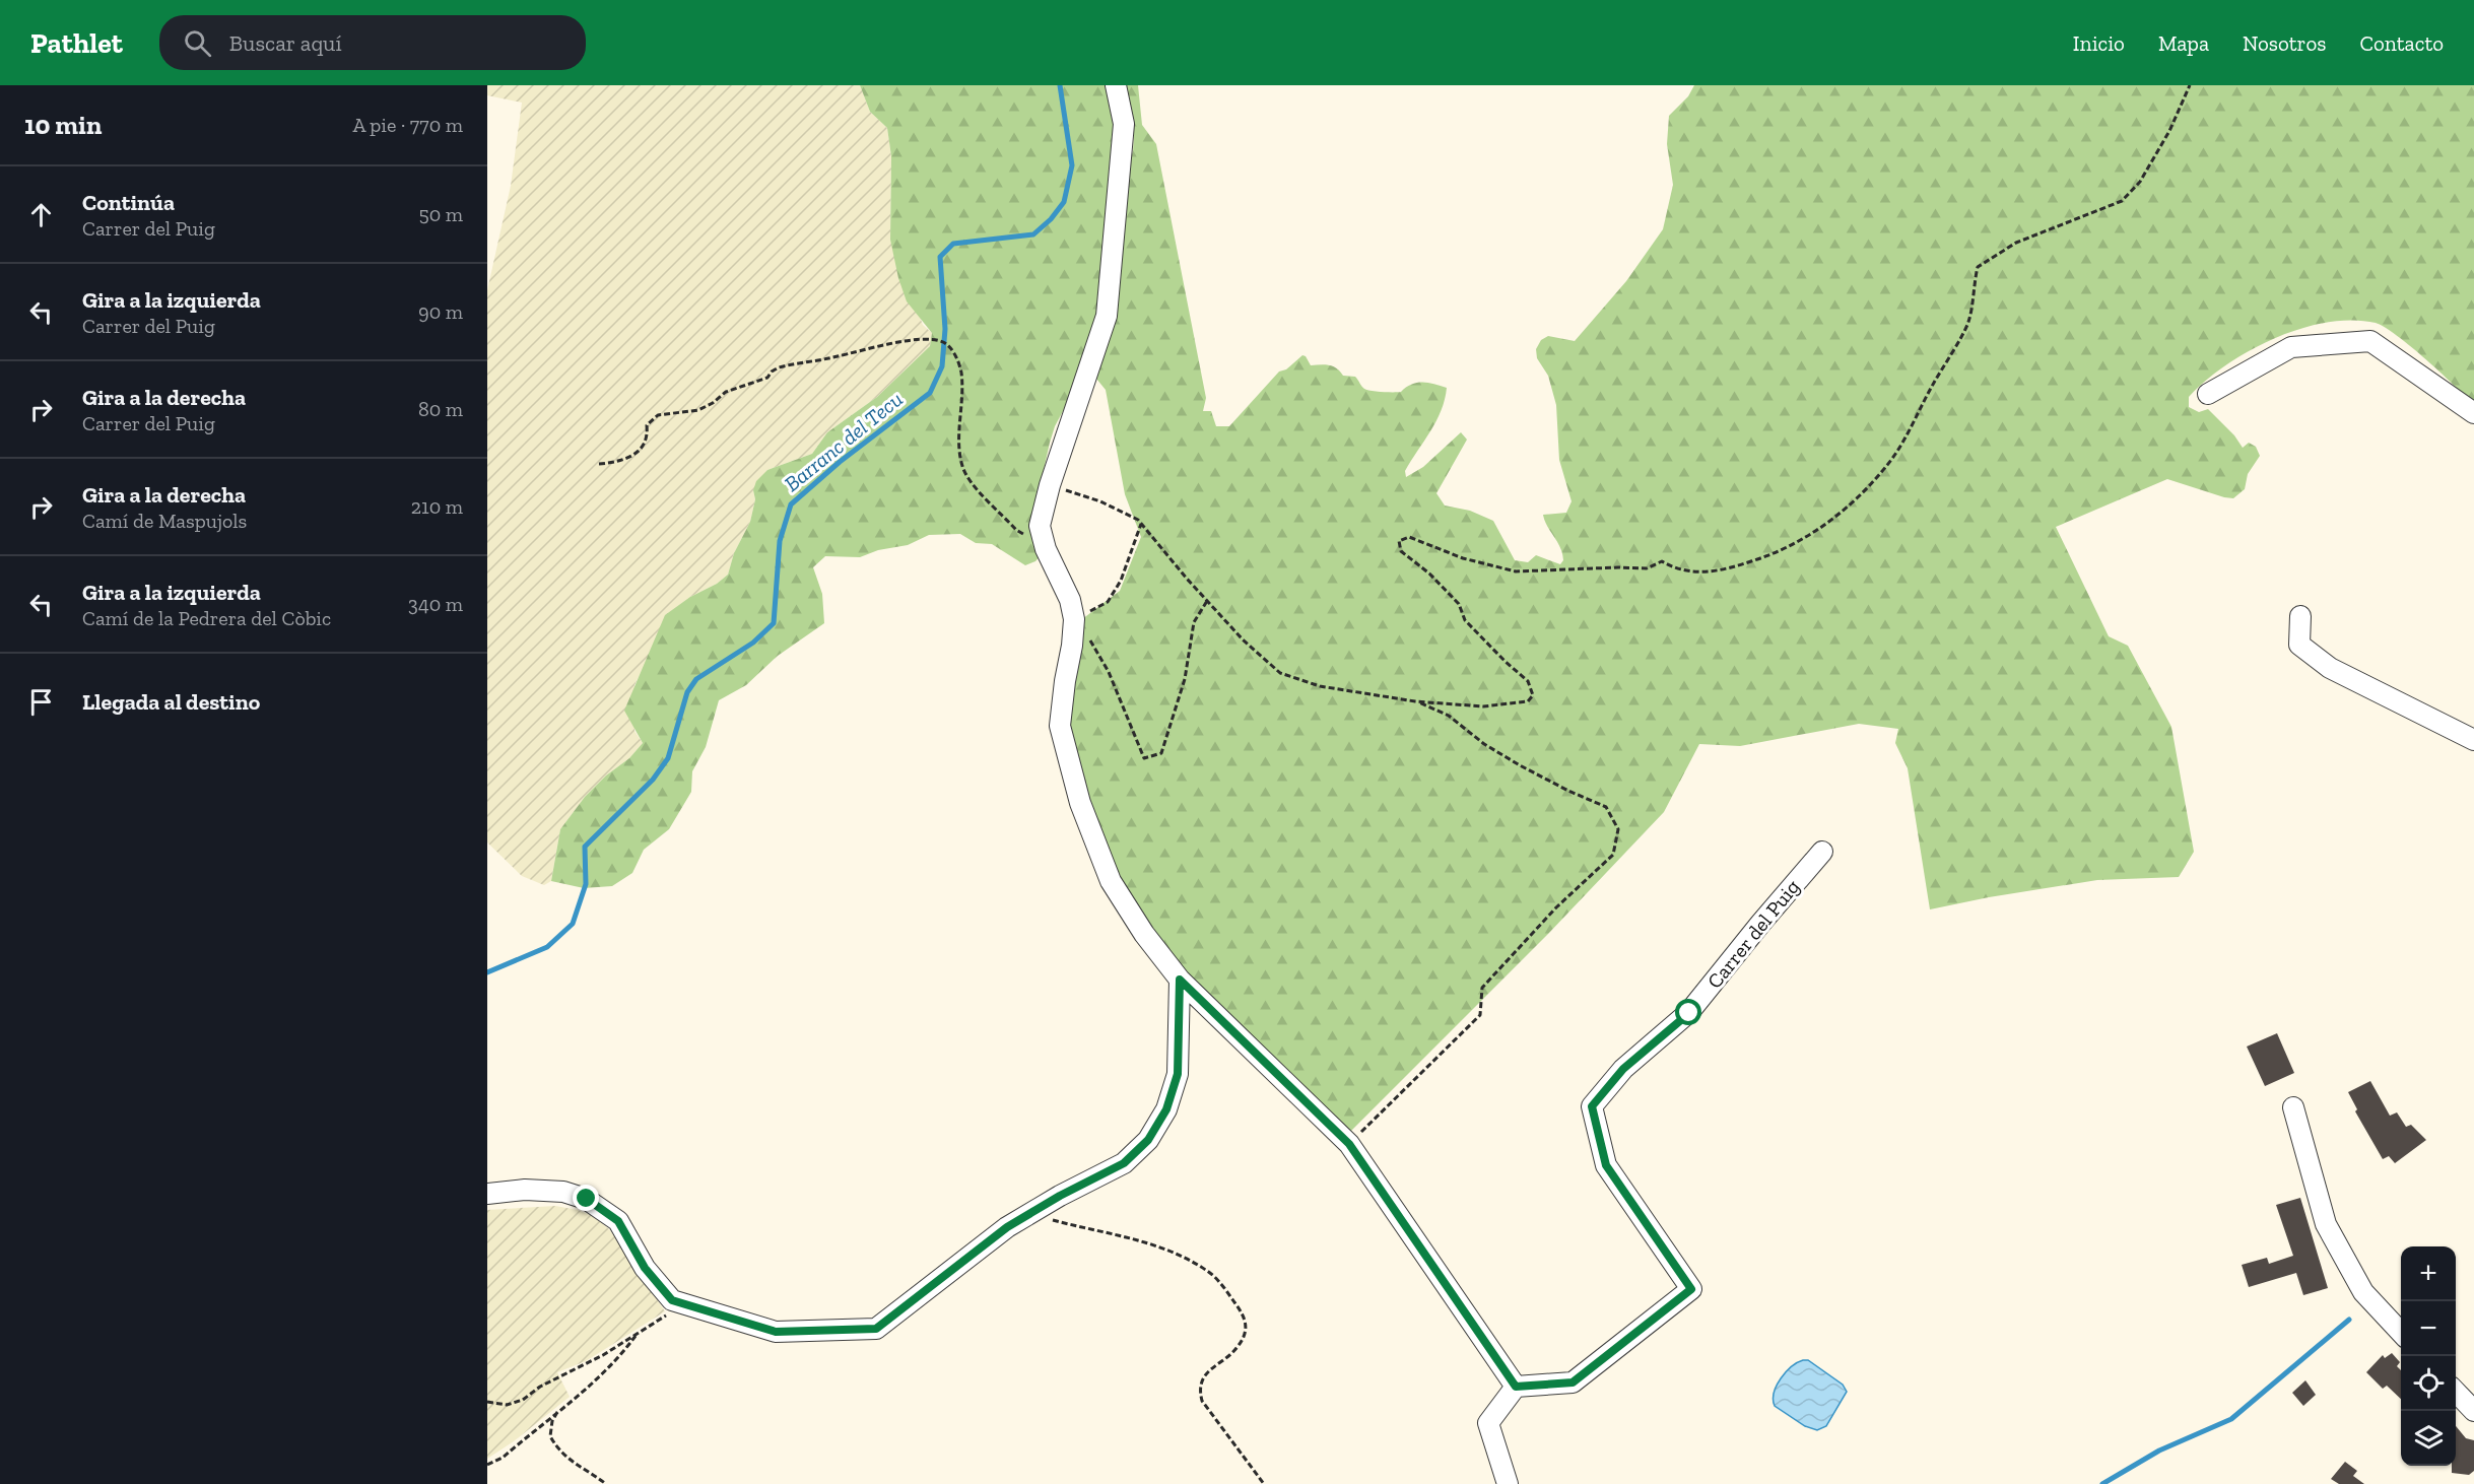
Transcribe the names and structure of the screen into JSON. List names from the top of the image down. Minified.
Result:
{"streets":{"street":["Carrer del Puig"]},"water":["Barranc del Tecu"],"page":{"header":"Pathlet","search":"Buscar aquí","nav":["Inicio","Mapa","Nosotros","Contacto"],"heading":["10 min","A pie · 770 m"],"list":[["Continúa","Carrer del Puig","50 m"],["Gira a la izquierda","Carrer del Puig","90 m"],["Gira a la derecha","Carrer del Puig","80 m"],["Gira a la derecha","Camí de Maspujols","210 m"],["Gira a la izquierda","Camí de la Pedrera del Còbic","340 m"],"Llegada al destino"],"map_buttons":["+","−"]}}
